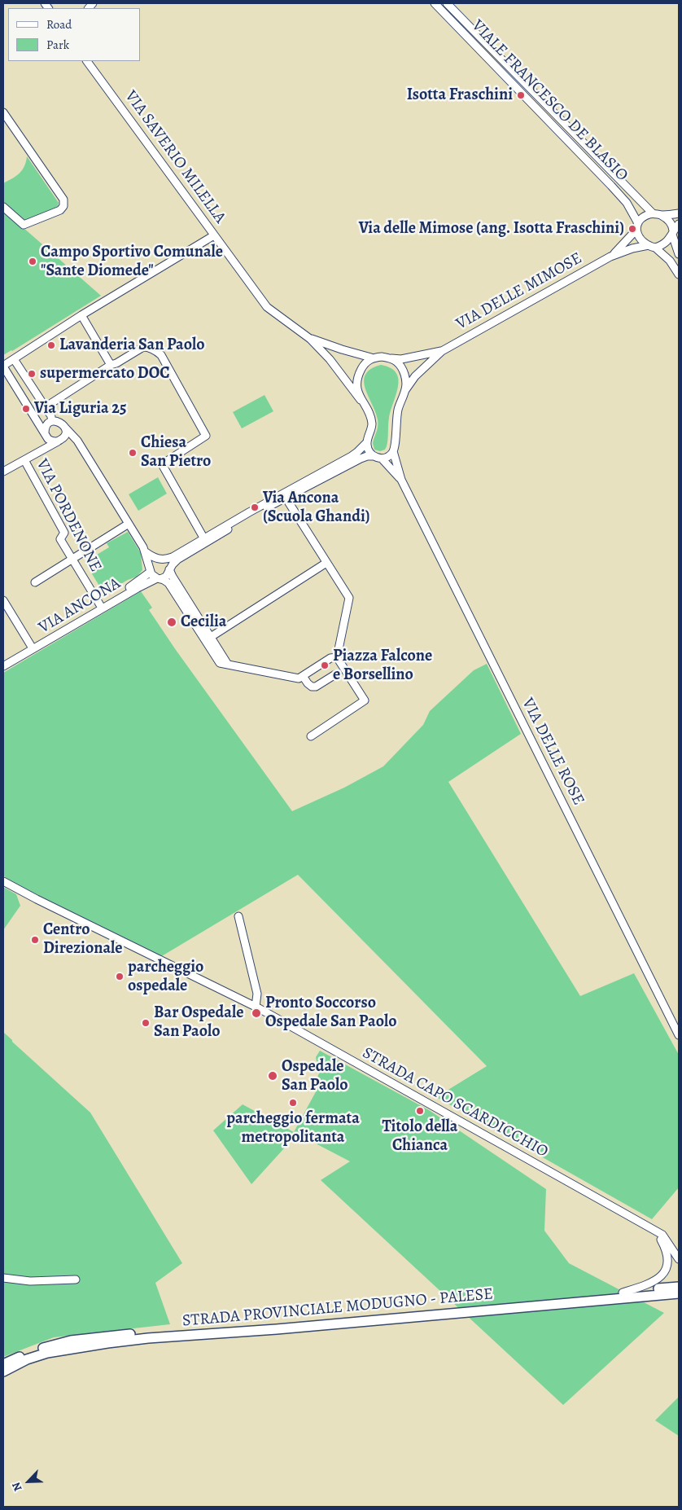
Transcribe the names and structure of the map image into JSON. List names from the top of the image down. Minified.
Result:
{"streets":{"main road":["STRADA PROVINCIALE MODUGNO - PALESE"],"street":["VIALE FRANCESCO DE BLASIO","VIA SAVERIO MILELLA","VIA DELLE MIMOSE","VIA PORDENONE","VIA ANCONA","VIA DELLE ROSE","STRADA CAPO SCARDICCHIO"]},"crossings":[["VIALE FRANCESCO DE BLASIO","VIA DELLE MIMOSE"],["VIA PORDENONE","VIA ANCONA"]],"places":["Isotta Fraschini","Via delle Mimose (ang. Isotta Fraschini)","Campo Sportivo Comunale \"Sante Diomede\"","Lavanderia San Paolo","supermercato DOC","Via Liguria 25","Chiesa San Pietro","Via Ancona (Scuola Ghandi)","Cecilia","Piazza Falcone e Borsellino","Centro Direzionale","parcheggio ospedale","Pronto Soccorso Ospedale San Paolo","Bar Ospedale San Paolo","Ospedale San Paolo","parcheggio fermata metropolitanta","Titolo della Chianca"],"legend":["Road","Park"],"north":"bottom left"}
